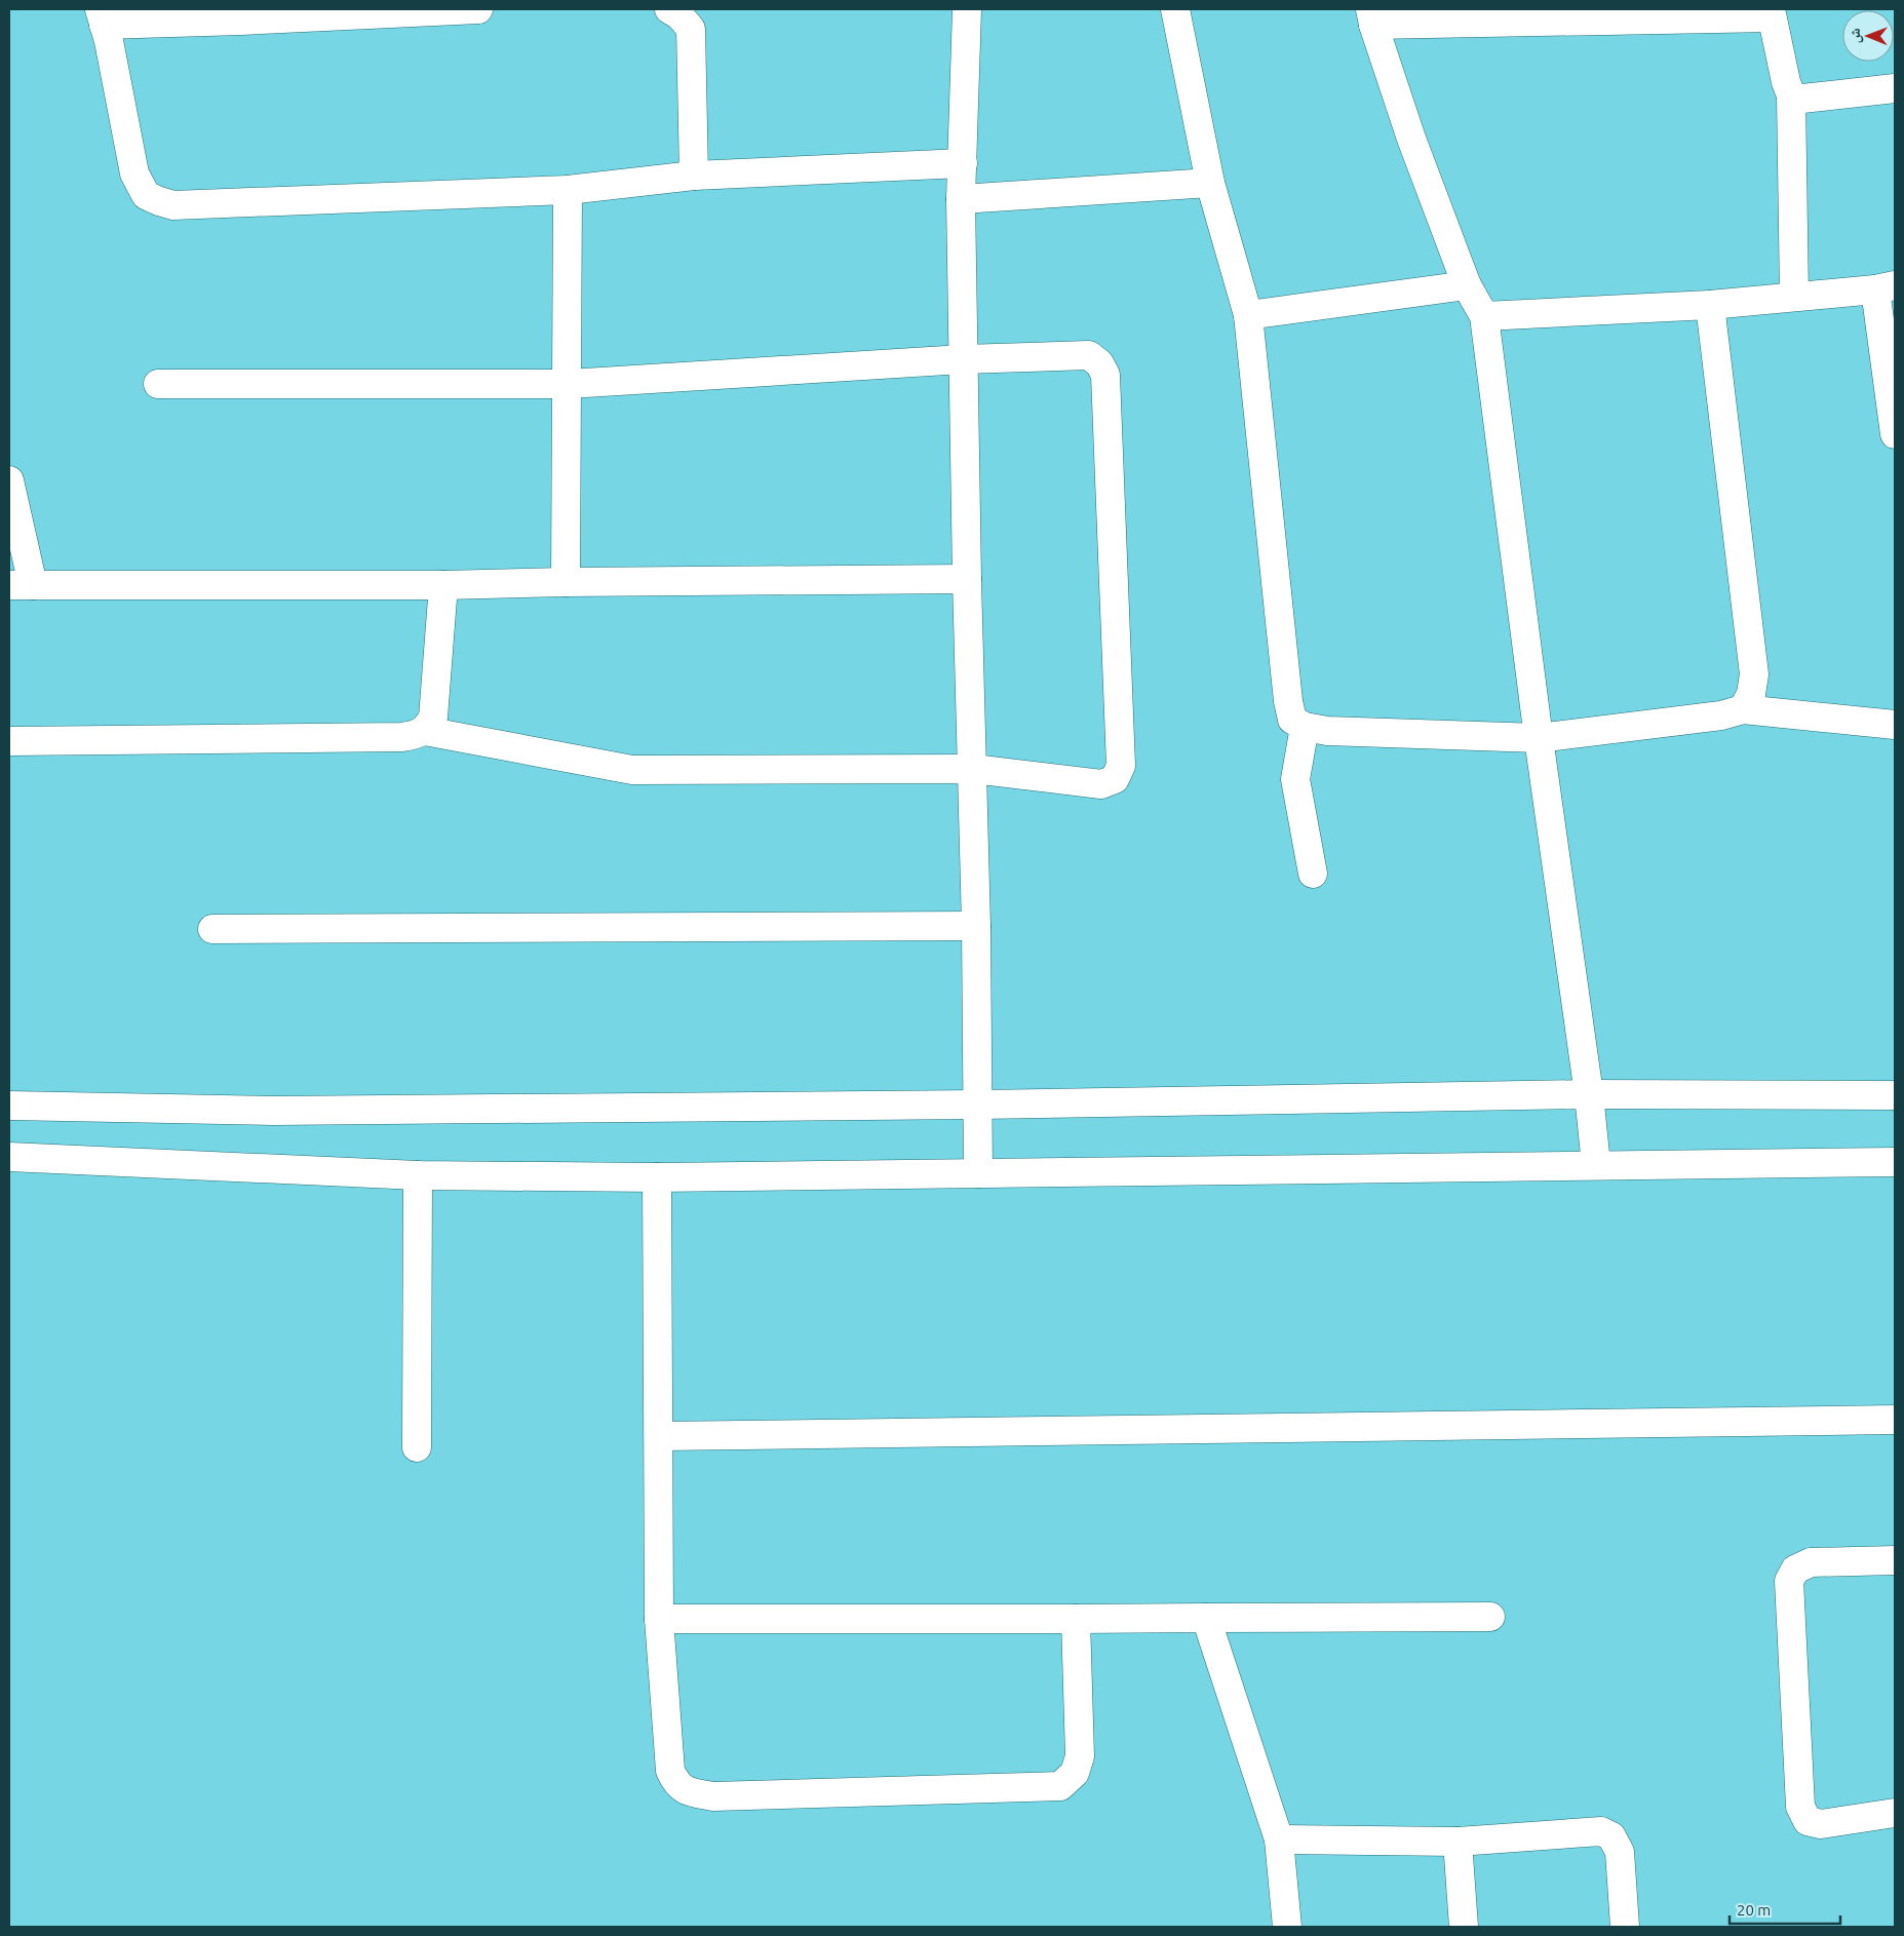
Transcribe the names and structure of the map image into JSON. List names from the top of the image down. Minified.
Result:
{"scale_bar":"20 m","north":"left"}
